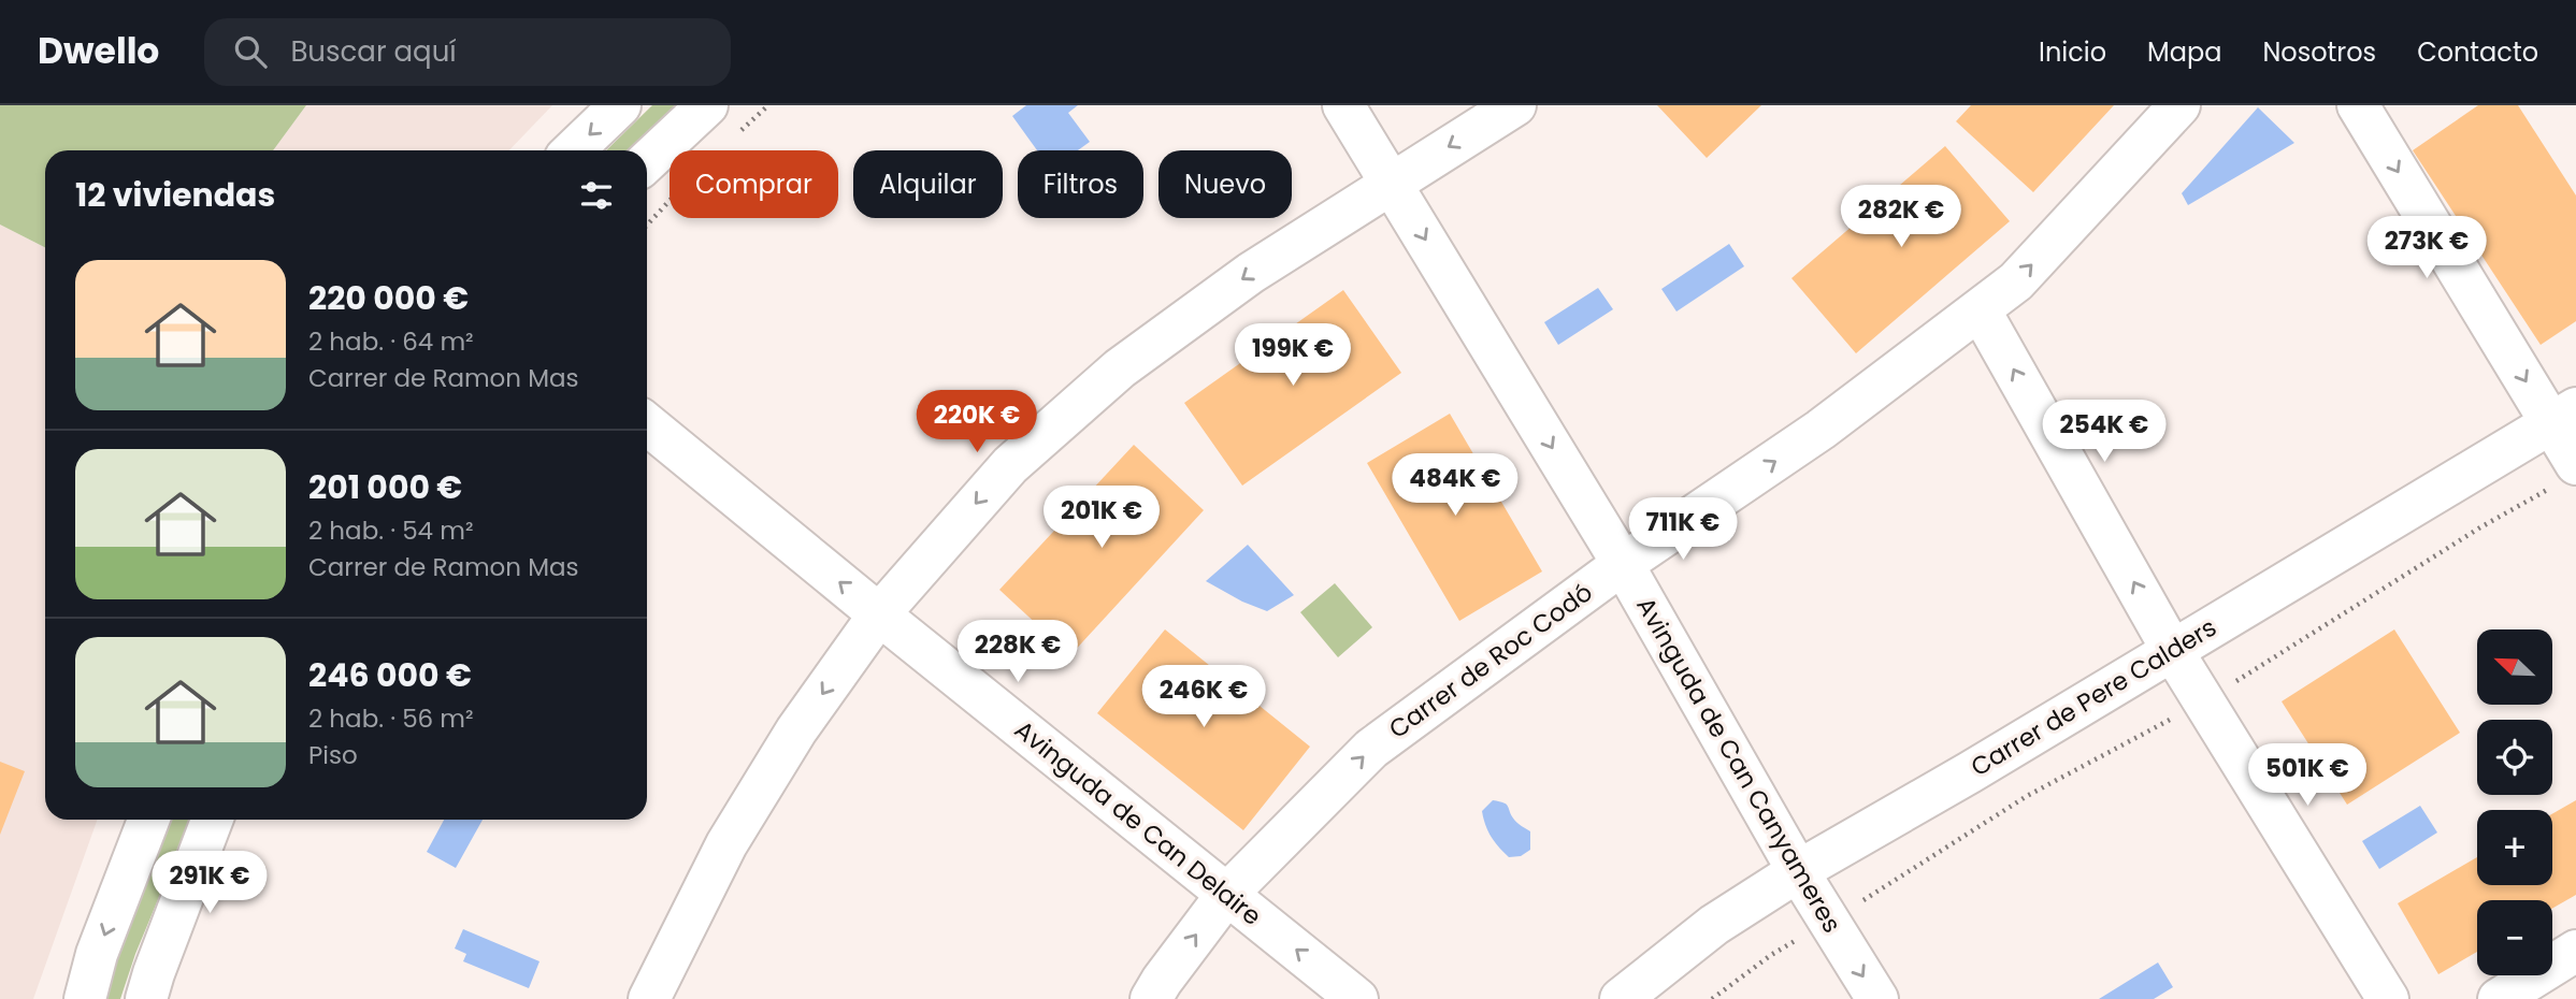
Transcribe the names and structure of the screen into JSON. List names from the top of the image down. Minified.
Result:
{"streets":{"street":["Carrer de Roc Codó","Carrer de Pere Calders","Avinguda de Can Canyameres","Avinguda de Can Delaire"]},"crossings":[["Carrer de Roc Codó","Avinguda de Can Canyameres"],["Carrer de Roc Codó","Avinguda de Can Delaire"],["Carrer de Pere Calders","Avinguda de Can Canyameres"]],"one_way":["Carrer de Roc Codó","Avinguda de Can Canyameres","Avinguda de Can Delaire"],"north":"top left","page":{"header":"Dwello","search":"Buscar aquí","nav":["Inicio","Mapa","Nosotros","Contacto"],"chip":["Comprar","Alquilar","Filtros","Nuevo"],"heading":"12 viviendas","price":["282K €","273K €","199K €","220K €","254K €","484K €","201K €","711K €","228K €","246K €","501K €","291K €"],"list":[{"name":"220 000 €","note":"2 hab. · 64 m² · Carrer de Ramon Mas"},{"name":"201 000 €","note":"2 hab. · 54 m² · Carrer de Ramon Mas"},{"name":"246 000 €","note":"2 hab. · 56 m² · Piso"}],"map_buttons":["+","−"]}}
